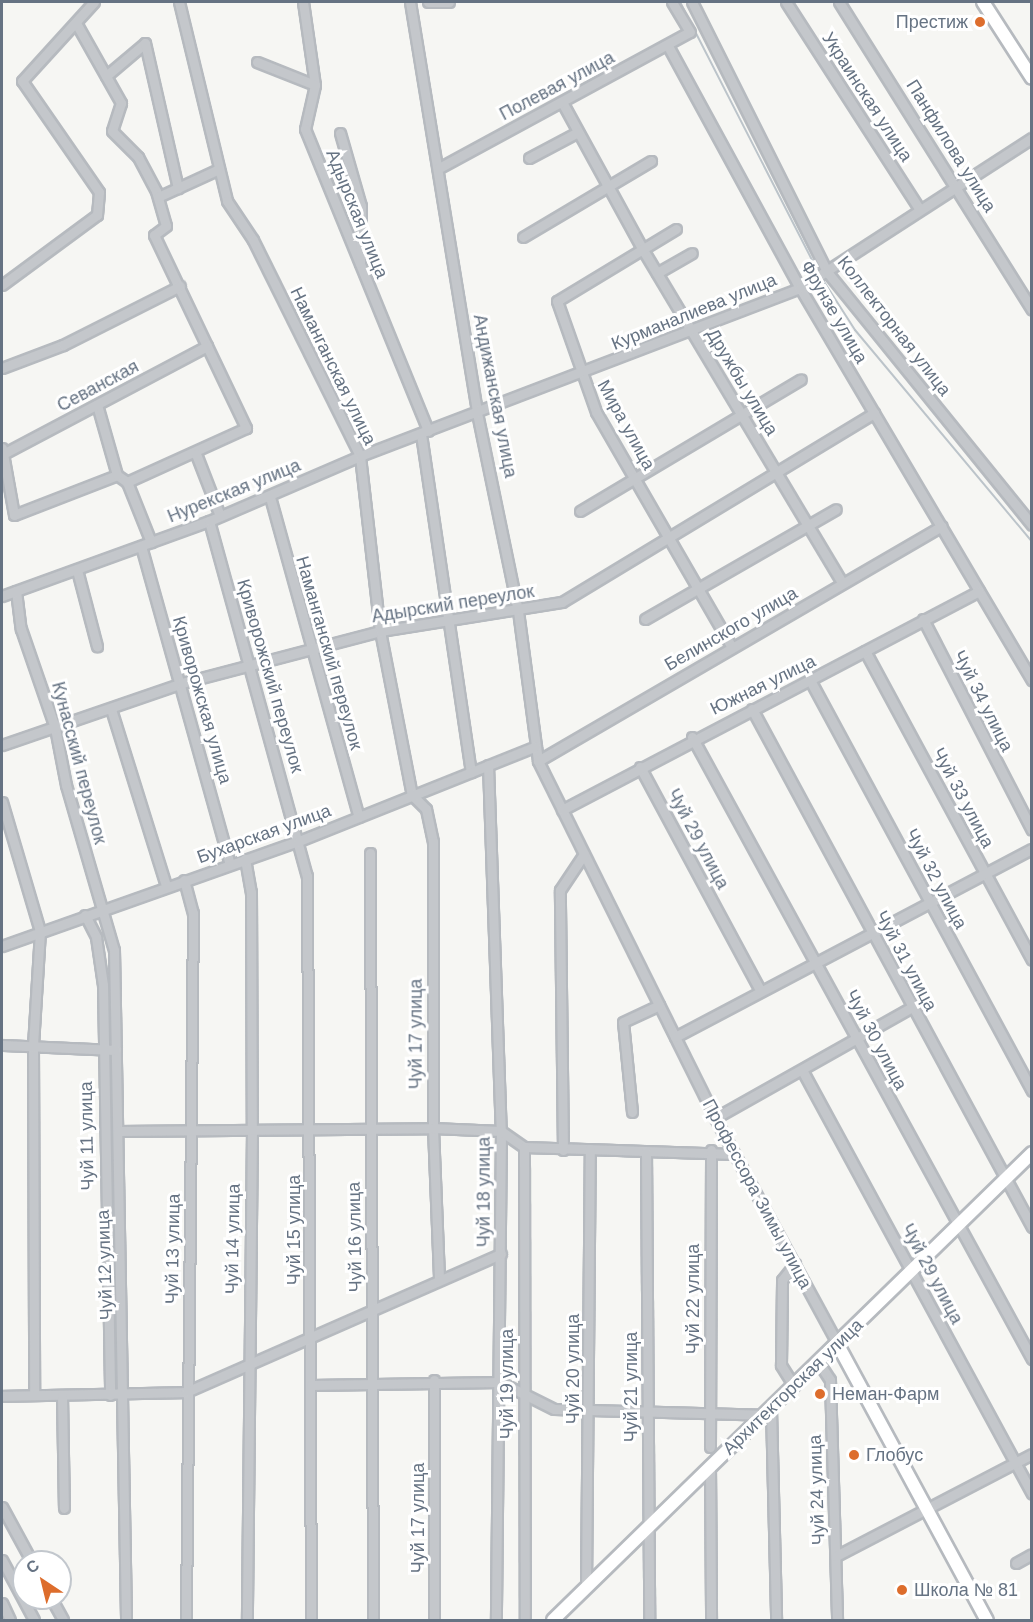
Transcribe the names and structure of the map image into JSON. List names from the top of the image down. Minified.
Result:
{"streets":{"street":["Полевая улица","Украинская улица","Панфилова улица","Адырская улица","Курманалиева улица","Фрунзе улица","Коллекторная улица","Наманганская улица","Дружбы улица","Севанская","Андижанская улица","Мира улица","Нурекская улица","Адырский переулок","Белинского улица","Наманганский переулок","Криворожский переулок","Южная улица","Криворожская улица","Чуй 34 улица","Кунасский переулок","Чуй 33 улица","Бухарская улица","Чуй 29 улица","Чуй 32 улица","Чуй 31 улица","Чуй 17 улица","Чуй 30 улица","Чуй 11 улица","Чуй 18 улица","Профессора Зимы улица","Чуй 15 улица","Чуй 16 улица","Чуй 14 улица","Чуй 13 улица","Чуй 12 улица","Чуй 22 улица","Чуй 20 улица","Чуй 19 улица","Чуй 21 улица","Архитекторская улица","Чуй 24 улица"]},"crossings":[["Полевая улица","Фрунзе улица"],["Полевая улица","Дружбы улица"],["Полевая улица","Андижанская улица"],["Украинская улица","Курманалиева улица"],["Панфилова улица","Курманалиева улица"],["Адырская улица","Нурекская улица"],["Адырская улица","Адырский переулок"],["Адырская улица","Бухарская улица"],["Курманалиева улица","Фрунзе улица"],["Курманалиева улица","Коллекторная улица"],["Курманалиева улица","Дружбы улица"],["Курманалиева улица","Андижанская улица"],["Курманалиева улица","Мира улица"],["Курманалиева улица","Нурекская улица"],["Фрунзе улица","Адырский переулок"],["Фрунзе улица","Белинского улица"],["Фрунзе улица","Южная улица"],["Наманганская улица","Нурекская улица"],["Наманганская улица","Адырский переулок"],["Наманганская улица","Бухарская улица"],["Наманганская улица","Чуй 17 улица"],["Дружбы улица","Мира улица"],["Дружбы улица","Адырский переулок"],["Дружбы улица","Белинского улица"],["Андижанская улица","Нурекская улица"],["Андижанская улица","Адырский переулок"],["Андижанская улица","Белинского улица"],["Андижанская улица","Бухарская улица"],["Андижанская улица","Профессора Зимы улица"],["Мира улица","Адырский переулок"],["Мира улица","Белинского улица"],["Нурекская улица","Наманганский переулок"],["Нурекская улица","Криворожский переулок"],["Нурекская улица","Криворожская улица"],["Нурекская улица","Кунасский переулок"],["Адырский переулок","Наманганский переулок"],["Адырский переулок","Криворожский переулок"],["Адырский переулок","Криворожская улица"],["Адырский переулок","Кунасский переулок"],["Белинского улица","Профессора Зимы улица"],["Наманганский переулок","Бухарская улица"],["Криворожский переулок","Бухарская улица"],["Криворожский переулок","Чуй 15 улица"],["Южная улица","Чуй 34 улица"],["Южная улица","Чуй 33 улица"],["Южная улица","Чуй 29 улица"],["Южная улица","Чуй 32 улица"],["Южная улица","Чуй 31 улица"],["Южная улица","Чуй 30 улица"],["Южная улица","Профессора Зимы улица"],["Криворожская улица","Бухарская улица"],["Кунасский переулок","Бухарская улица"],["Кунасский переулок","Чуй 12 улица"],["Бухарская улица","Чуй 17 улица"],["Бухарская улица","Чуй 11 улица"],["Бухарская улица","Чуй 18 улица"],["Бухарская улица","Чуй 15 улица"],["Бухарская улица","Чуй 14 улица"],["Бухарская улица","Чуй 13 улица"],["Бухарская улица","Чуй 12 улица"],["Чуй 29 улица","Архитекторская улица"],["Чуй 31 улица","Архитекторская улица"],["Чуй 30 улица","Архитекторская улица"],["Профессора Зимы улица","Архитекторская улица"],["Чуй 20 улица","Архитекторская улица"],["Чуй 21 улица","Архитекторская улица"],["Архитекторская улица","Чуй 24 улица"]],"places":["Престиж","Неман-Фарм","Глобус","Школа № 81"],"north":"top left"}
